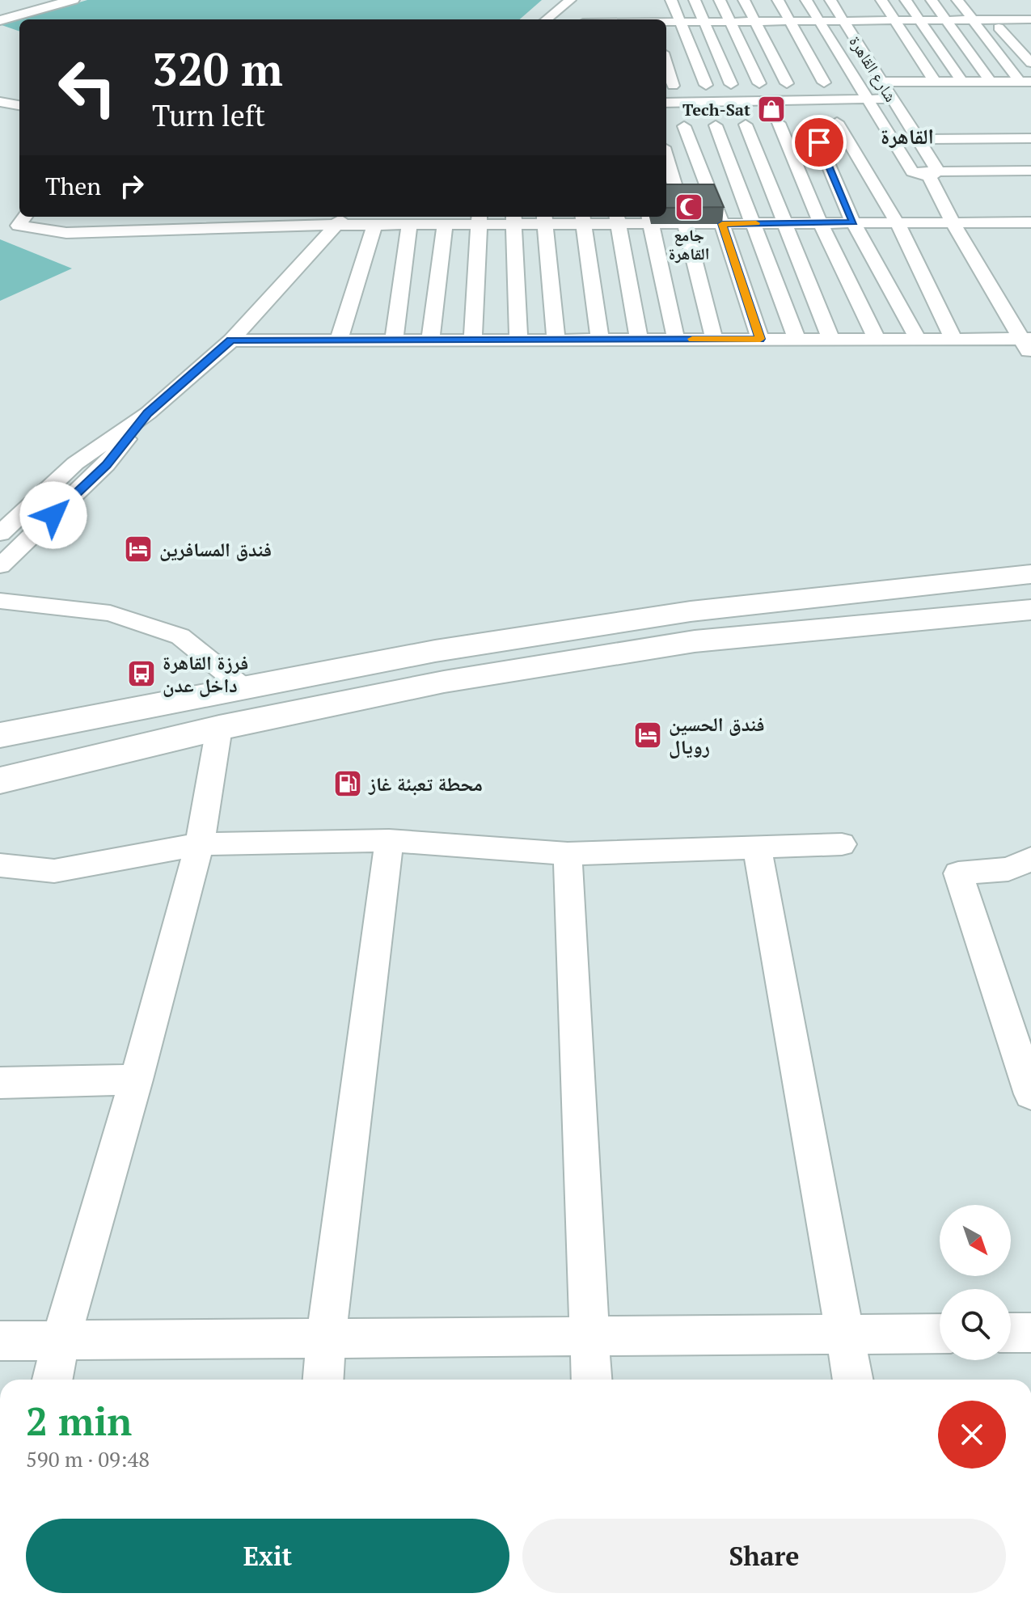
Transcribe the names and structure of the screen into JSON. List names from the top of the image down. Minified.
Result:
{"streets":{"street":["شارع القاهرة"]},"districts":["القاهرة"],"places":{"shop":["Tech-Sat"],"mosque":["جامع القاهرة"],"hotel":["فندق المسافرين","فندق الحسين رويال"],"bus stop":["فرزة القاهرة داخل عدن"],"fuel station":["محطة تعبئة غاز"]},"north":"bottom right","page":{"turn":["320 m","Turn left"],"then":"Then","heading":["2 min","590 m · 09:48"],"buttons":["Exit","Share"]}}
